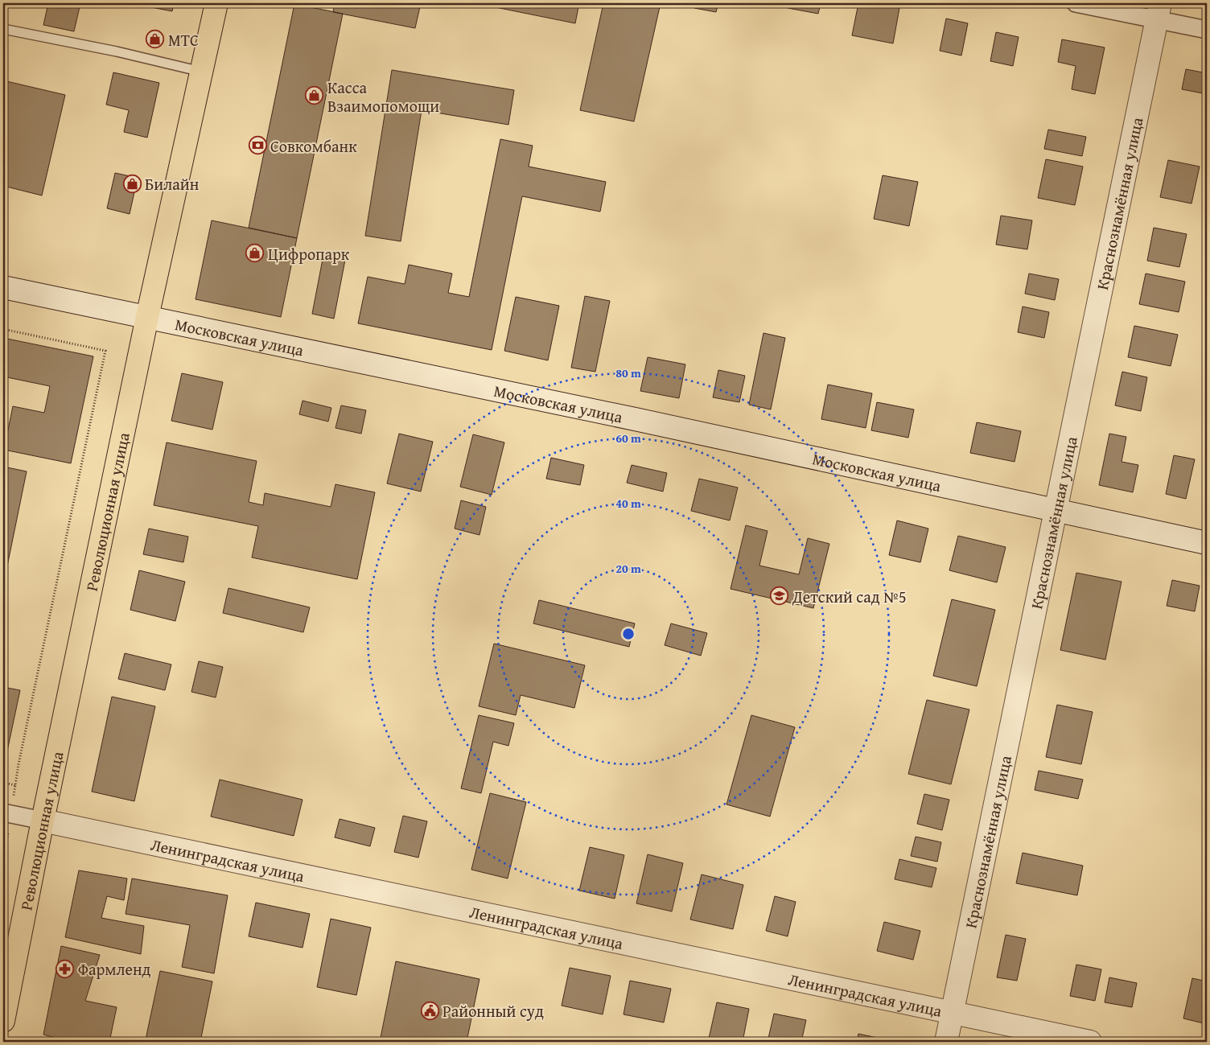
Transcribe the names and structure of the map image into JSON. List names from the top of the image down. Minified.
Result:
{"streets":{"main road":["Революционная улица"],"street":["Краснознамённая улица","Московская улица","Ленинградская улица"]},"crossings":[["Краснознамённая улица","Московская улица"],["Краснознамённая улица","Ленинградская улица"],["Московская улица","Революционная улица"],["Революционная улица","Ленинградская улица"]],"places":{"shop":["МТС","Касса Взаимопомощи","Билайн","Цифропарк"],"bank":["Совкомбанк"],"school or university":["Детский сад №5"],"pharmacy":["Фармленд"],"public building":["Районный суд"]},"rings":["80 m","60 m","40 m","20 m"]}
